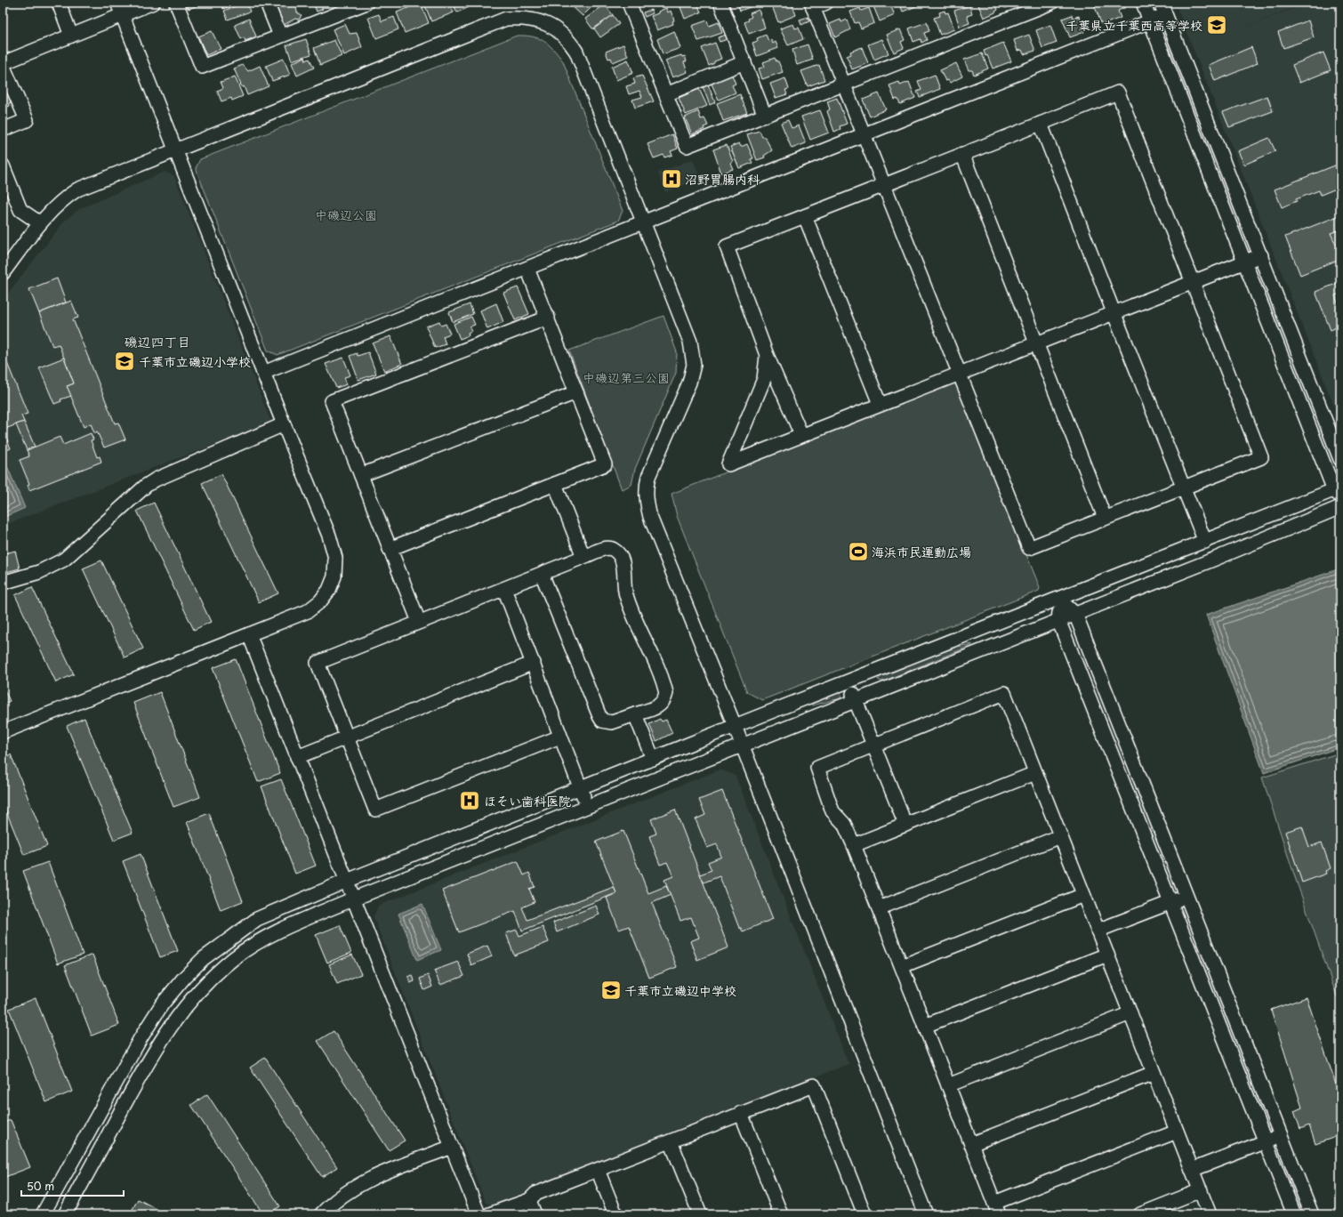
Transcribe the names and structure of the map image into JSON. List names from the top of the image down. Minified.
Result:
{"districts":["磯辺四丁目"],"parks":["中磯辺公園","中磯辺第三公園"],"places":{"school or university":["千葉県立千葉西高等学校","千葉市立磯辺小学校","千葉市立磯辺中学校"],"hospital":["沼野胃腸内科","ほそい歯科医院"],"sports":["海浜市民運動広場"]},"scale_bar":"50 m"}
